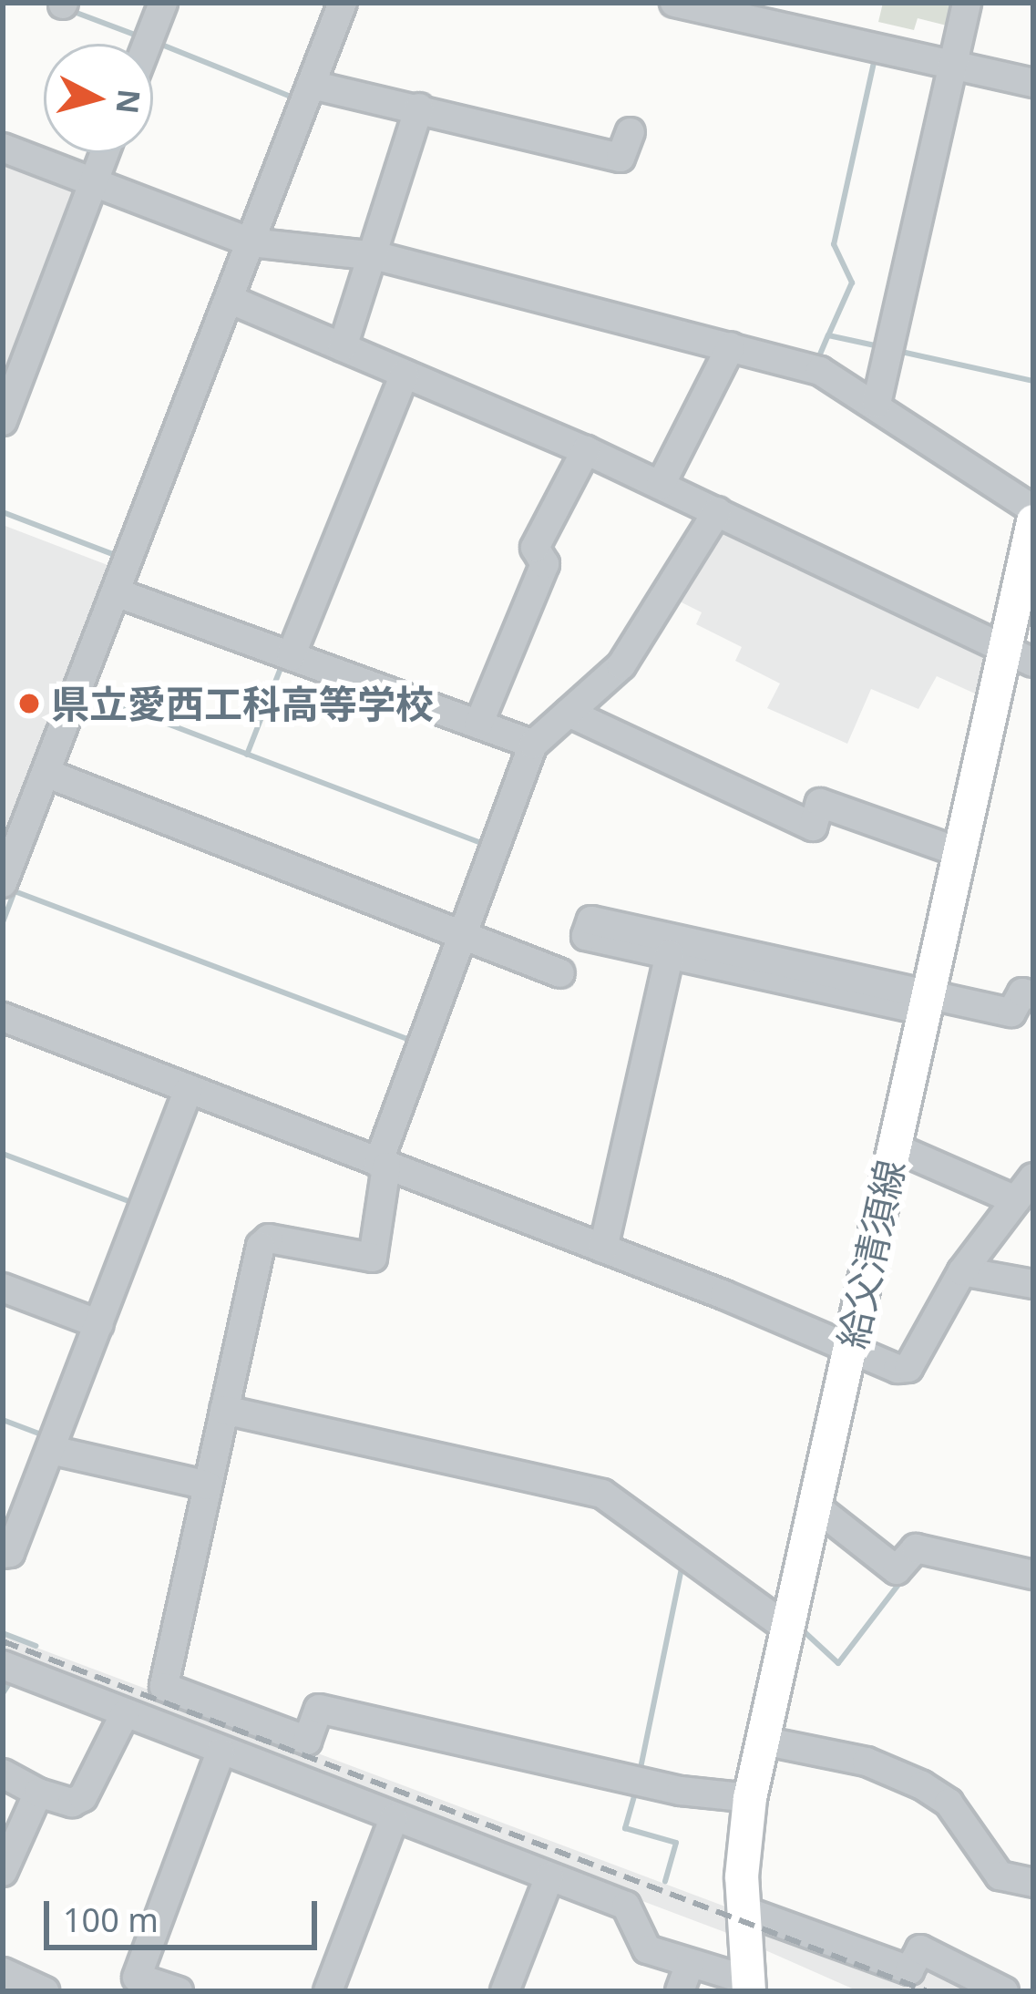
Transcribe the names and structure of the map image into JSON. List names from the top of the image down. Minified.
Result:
{"streets":{"main road":["給父清須線"]},"places":["県立愛西工科高等学校"],"scale_bar":"100 m","north":"right"}
